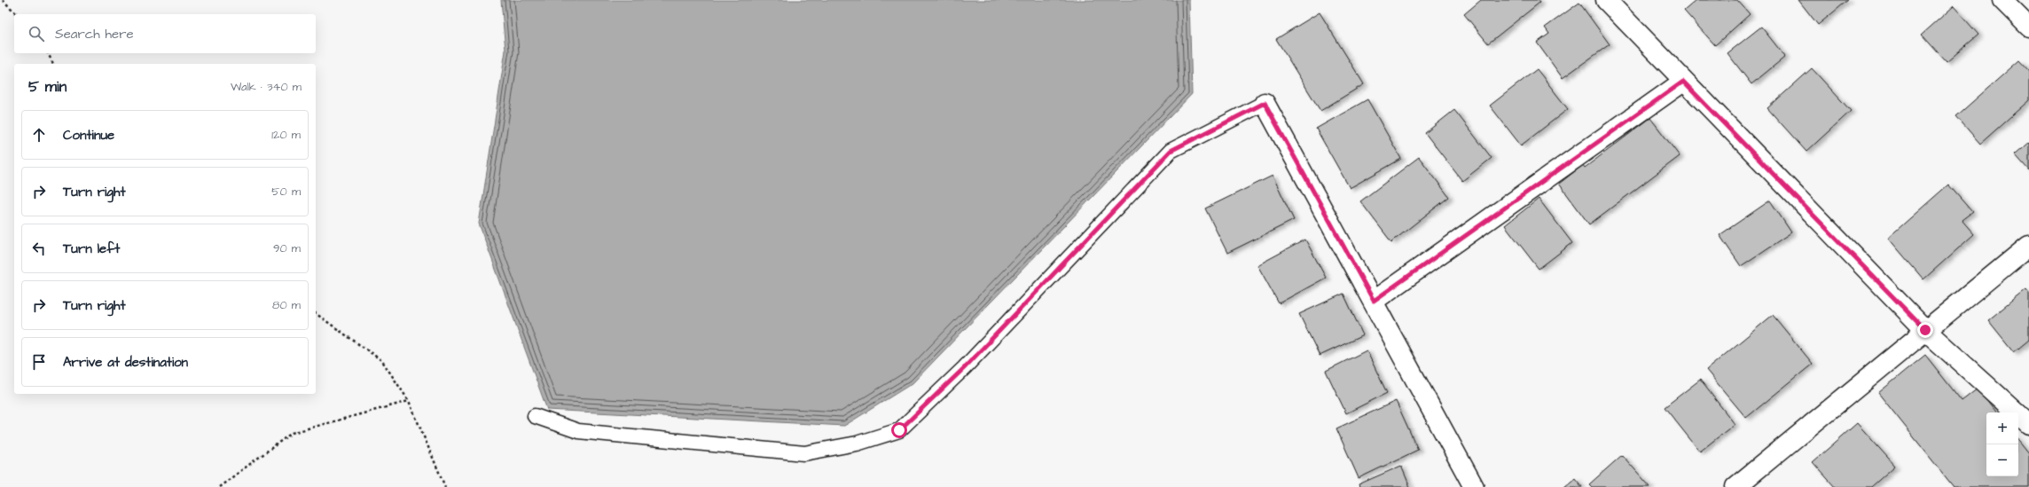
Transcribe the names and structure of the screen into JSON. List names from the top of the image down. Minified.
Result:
{"page":{"search":"Search here","heading":["5 min","Walk · 340 m"],"list":[["Continue","120 m"],["Turn right","50 m"],["Turn left","90 m"],["Turn right","80 m"],"Arrive at destination"],"map_buttons":["+","−"]}}
